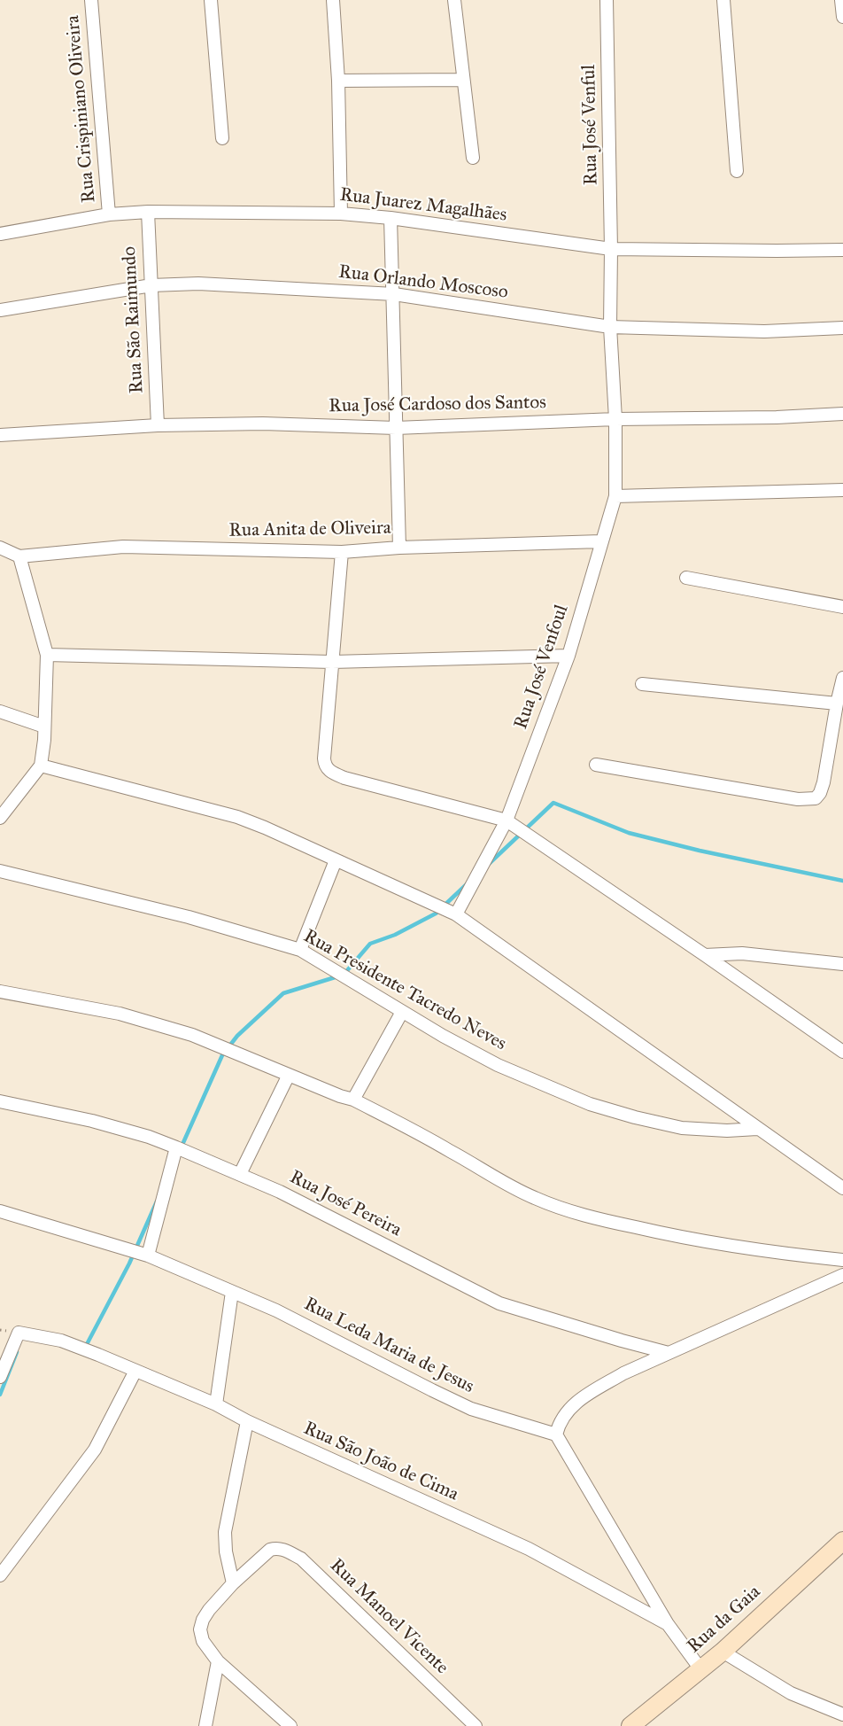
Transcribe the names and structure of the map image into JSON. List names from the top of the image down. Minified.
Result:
{"streets":{"main road":["Rua da Gaia"],"street":["Rua Crispiniano Oliveira","Rua José Venful","Rua Juarez Magalhães","Rua Orlando Moscoso","Rua São Raimundo","Rua José Cardoso dos Santos","Rua Anita de Oliveira","Rua José Venfoul","Rua Presidente Tacredo Neves","Rua José Pereira","Rua Leda Maria de Jesus","Rua São João de Cima","Rua Manoel Vicente"]},"crossings":[["Rua Crispiniano Oliveira","Rua Juarez Magalhães"],["Rua José Venful","Rua Juarez Magalhães"],["Rua José Venful","Rua Orlando Moscoso"],["Rua José Venful","Rua José Venfoul"],["Rua Juarez Magalhães","Rua São Raimundo"],["Rua Orlando Moscoso","Rua São Raimundo"],["Rua Orlando Moscoso","Rua José Venfoul"],["Rua São Raimundo","Rua José Cardoso dos Santos"],["Rua José Cardoso dos Santos","Rua José Venfoul"],["Rua Anita de Oliveira","Rua José Venfoul"],["Rua São João de Cima","Rua da Gaia"]]}
